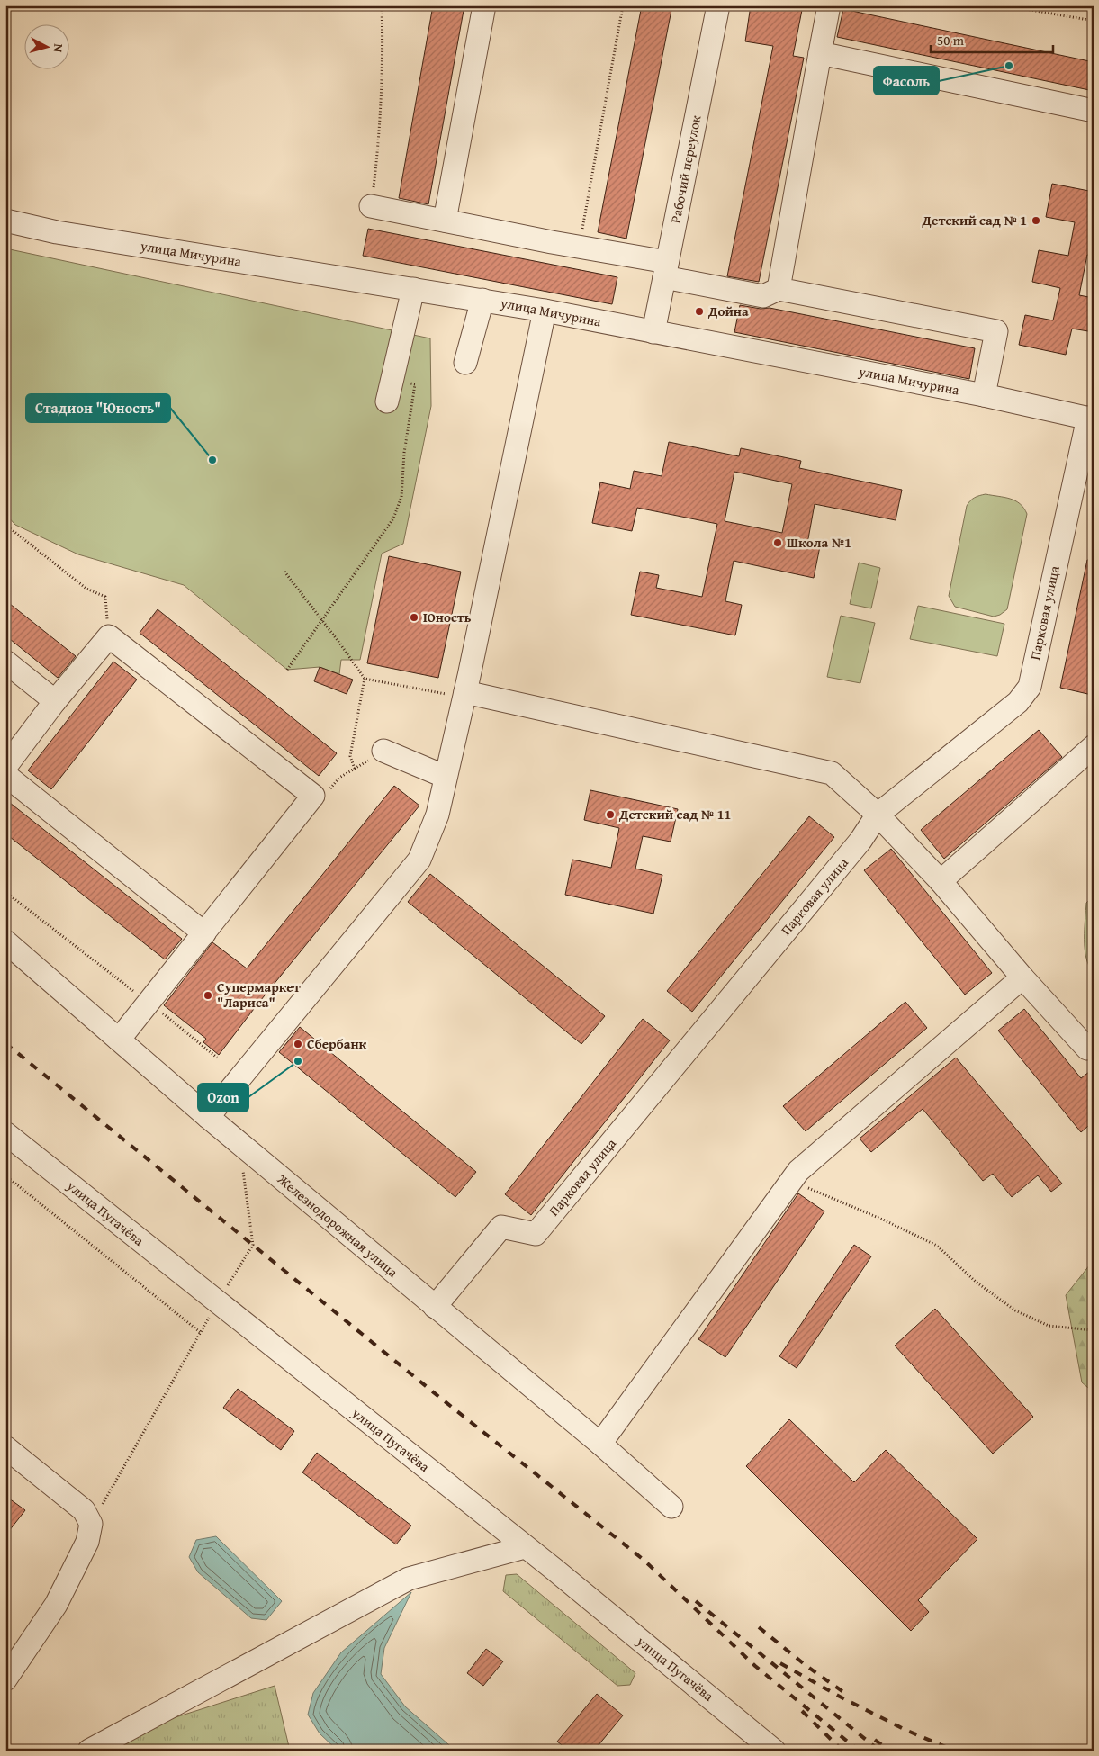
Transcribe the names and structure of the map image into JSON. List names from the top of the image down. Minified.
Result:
{"streets":{"street":["Рабочий переулок","улица Мичурина","Парковая улица","улица Пугачёва","Железнодорожная улица"]},"crossings":[["Рабочий переулок","улица Мичурина"],["улица Мичурина","Парковая улица"],["Парковая улица","Железнодорожная улица"]],"places":["Фасоль","Детский сад № 1","Дойна","Стадион \"Юность\"","Школа №1","Юность","Детский сад № 11","Супермаркет \"Лариса\"","Сбербанк","Ozon"],"scale_bar":"50 m","north":"right"}
